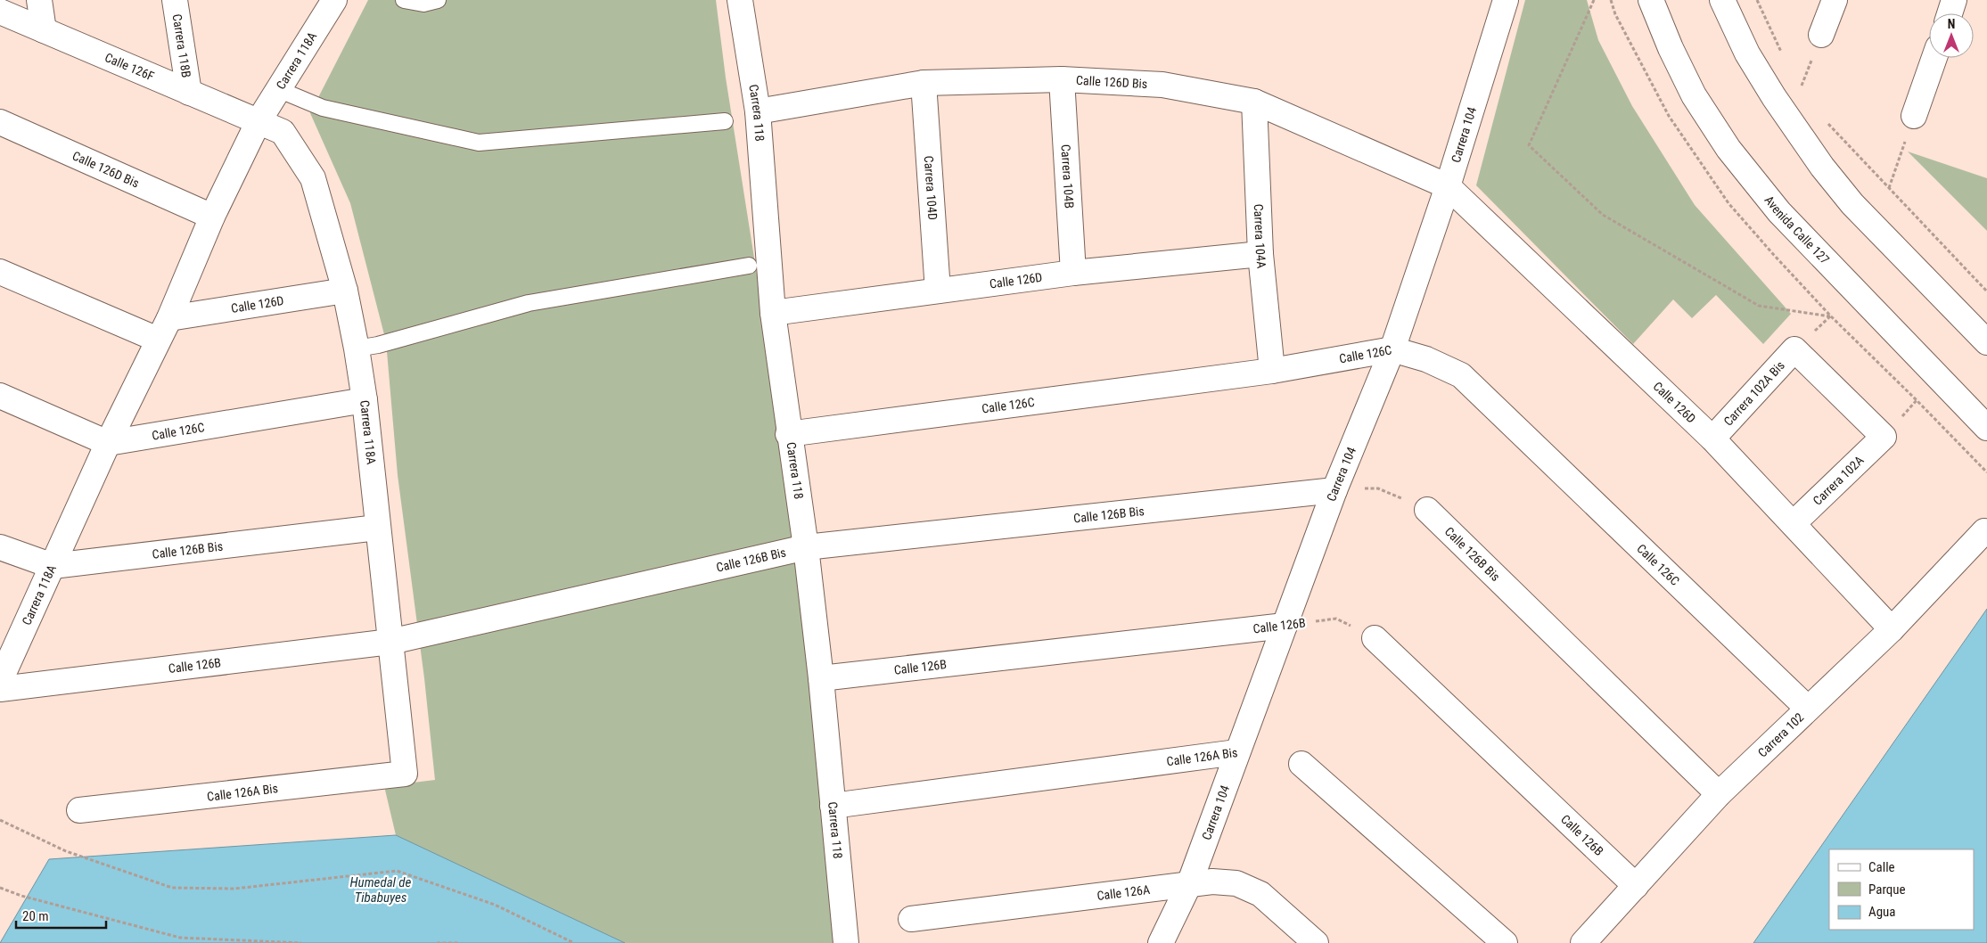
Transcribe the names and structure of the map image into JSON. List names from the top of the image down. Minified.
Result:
{"streets":{"street":["Carrera 118B","Carrera 118A","Calle 126F","Calle 126D Bis","Carrera 118","Carrera 104","Carrera 104B","Carrera 104D","Avenida Calle 127","Carrera 104A","Calle 126D","Calle 126C","Carrera 102A Bis","Carrera 102A","Calle 126B Bis","Calle 126B","Carrera 102","Calle 126A Bis","Calle 126A"]},"crossings":[["Carrera 118B","Calle 126F"],["Carrera 118A","Calle 126F"],["Carrera 118A","Calle 126D Bis"],["Carrera 118A","Calle 126D"],["Carrera 118A","Calle 126C"],["Carrera 118A","Calle 126B Bis"],["Carrera 118A","Calle 126B"],["Carrera 118A","Calle 126A Bis"],["Calle 126D Bis","Carrera 118"],["Calle 126D Bis","Carrera 104"],["Calle 126D Bis","Carrera 104B"],["Calle 126D Bis","Carrera 104D"],["Calle 126D Bis","Carrera 104A"],["Calle 126D Bis","Calle 126D"],["Carrera 118","Calle 126D"],["Carrera 118","Calle 126C"],["Carrera 118","Calle 126B Bis"],["Carrera 118","Calle 126B"],["Carrera 118","Calle 126A Bis"],["Carrera 104","Calle 126D"],["Carrera 104","Calle 126C"],["Carrera 104","Calle 126B Bis"],["Carrera 104","Calle 126B"],["Carrera 104","Calle 126A Bis"],["Carrera 104","Calle 126A"],["Carrera 104B","Calle 126D"],["Carrera 104D","Calle 126D"],["Carrera 104A","Calle 126D"],["Carrera 104A","Calle 126C"],["Calle 126D","Carrera 102A Bis"],["Calle 126D","Carrera 102A"],["Calle 126D","Carrera 102"],["Calle 126C","Carrera 102"],["Carrera 102A Bis","Carrera 102A"],["Calle 126B Bis","Calle 126B"],["Calle 126B Bis","Carrera 102"],["Calle 126B","Carrera 102"]],"water":["Humedal de Tibabuyes"],"legend":["Calle","Parque","Agua"],"scale_bar":"20 m","north":"top"}
